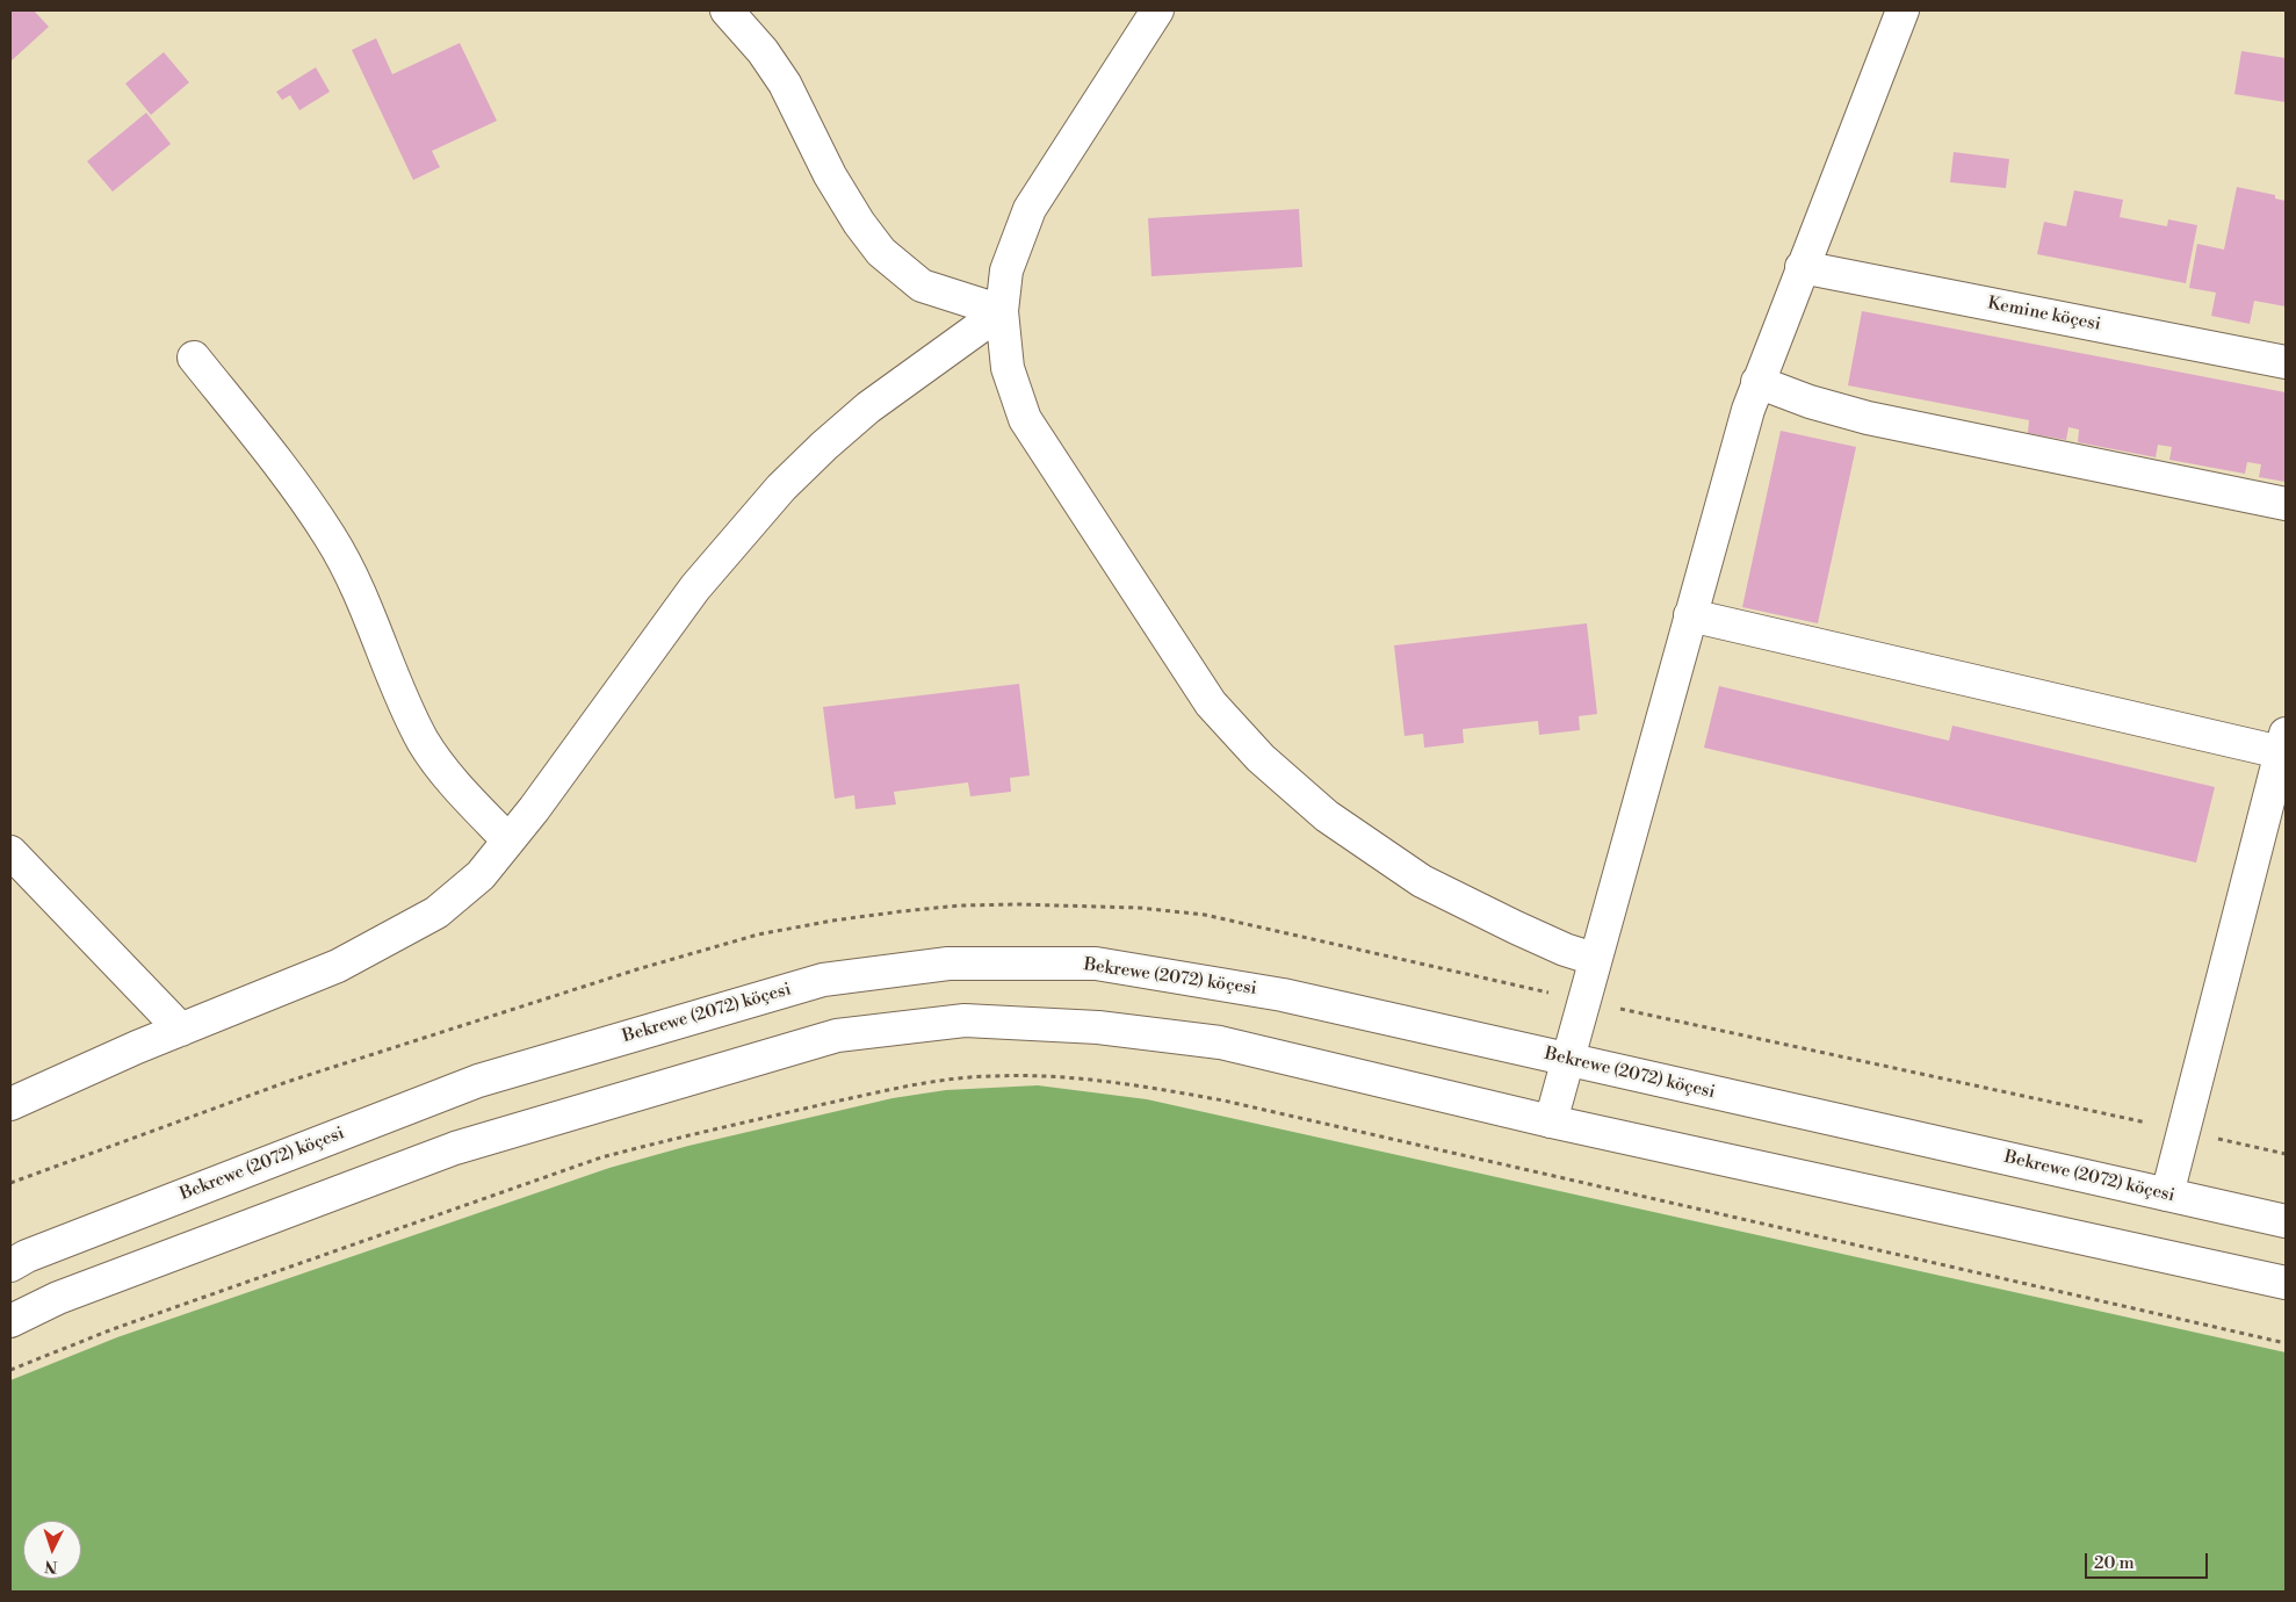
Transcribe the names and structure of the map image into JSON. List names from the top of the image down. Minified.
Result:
{"streets":{"street":["Kemine köçesi","Bekrewe (2072) köçesi"]},"scale_bar":"20 m","north":"bottom"}
